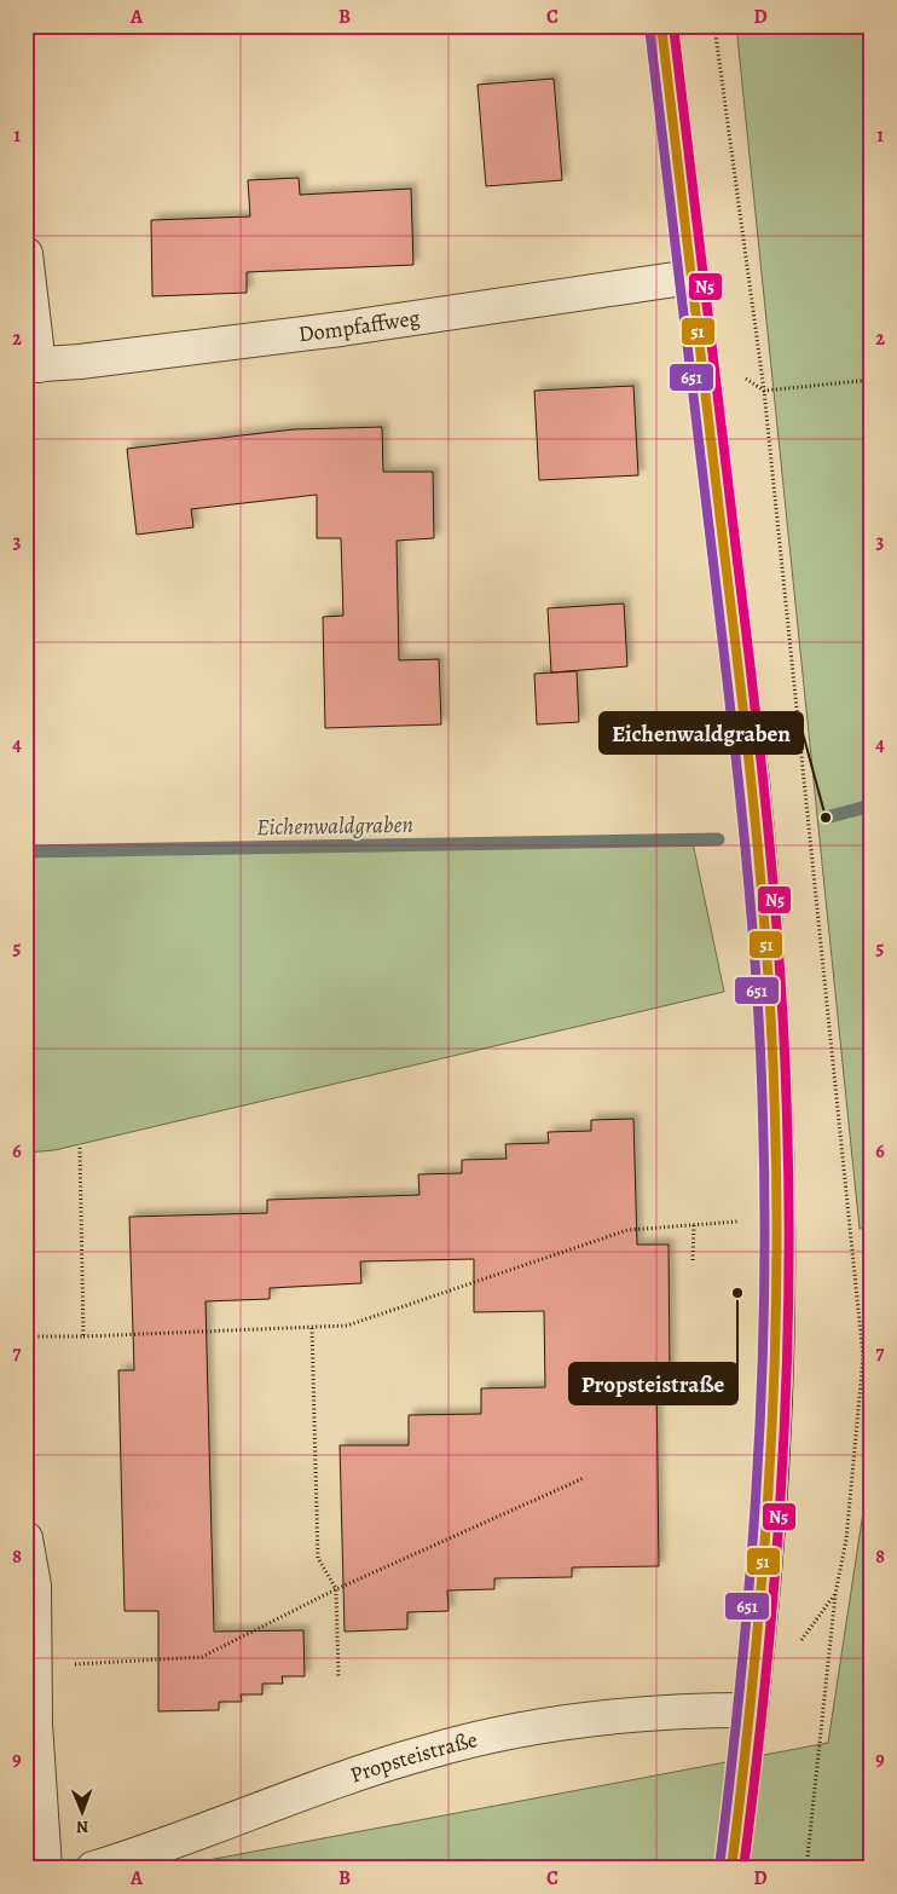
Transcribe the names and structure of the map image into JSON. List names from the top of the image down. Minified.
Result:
{"streets":{"main road":["Dompfaffweg","Propsteistraße"]},"water":["Eichenwaldgraben"],"places":["Eichenwaldgraben","Propsteistraße"],"lines":["transit line 51","transit line N5","transit line 651"],"north":"bottom","grid":{"columns":["A","B","C","D"],"rows":["1","2","3","4","5","6","7","8","9"]}}
